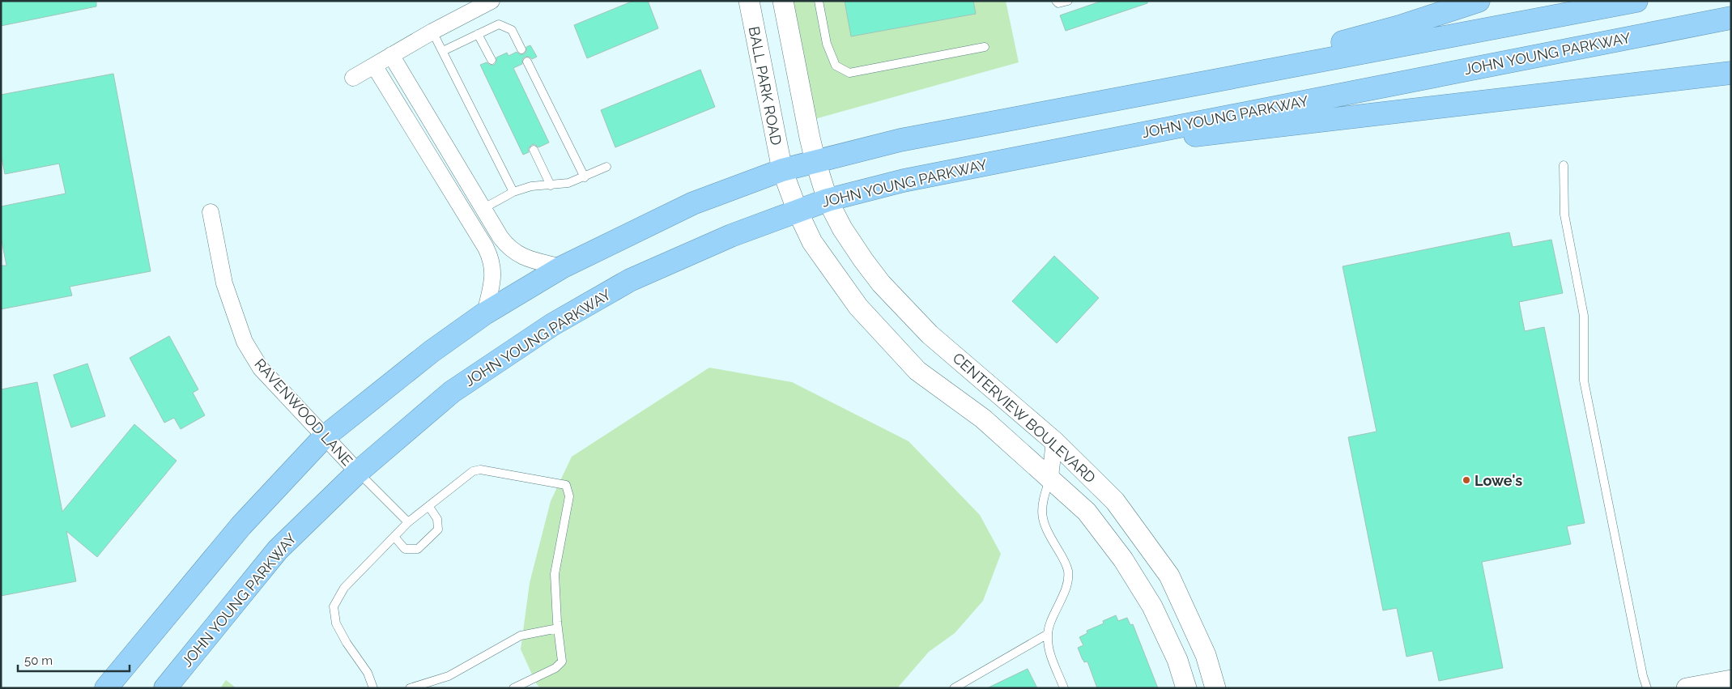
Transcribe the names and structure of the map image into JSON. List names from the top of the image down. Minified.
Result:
{"streets":{"highway":["JOHN YOUNG PARKWAY"],"street":["BALL PARK ROAD","RAVENWOOD LANE","CENTERVIEW BOULEVARD"]},"crossings":[["JOHN YOUNG PARKWAY","RAVENWOOD LANE"],["JOHN YOUNG PARKWAY","CENTERVIEW BOULEVARD"],["BALL PARK ROAD","CENTERVIEW BOULEVARD"]],"places":["Lowe's"],"scale_bar":"50 m"}
